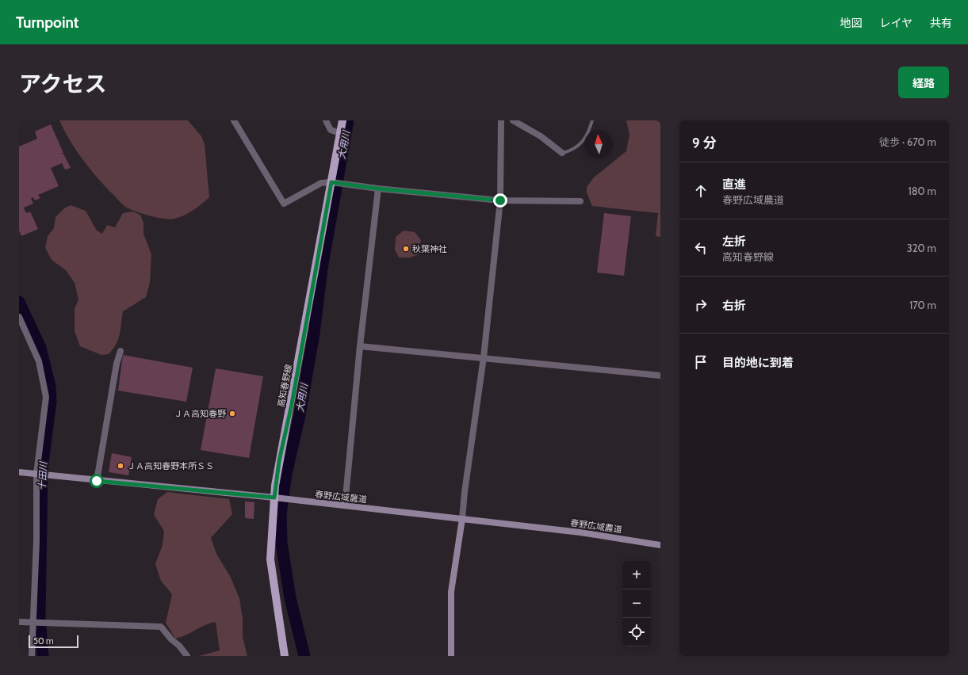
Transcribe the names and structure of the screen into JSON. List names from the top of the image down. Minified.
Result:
{"streets":{"main road":["高知春野線"],"street":["春野広域農道"]},"crossings":[["高知春野線","春野広域農道"]],"water":["大用川","十田川"],"places":["秋葉神社","ＪＡ高知春野","ＪＡ高知春野本所ＳＳ"],"scale_bar":"50 m","north":"top","page":{"header":"Turnpoint","nav":["地図","レイヤ","共有"],"title":"アクセス","buttons":"経路","heading":["9 分","徒歩 · 670 m"],"list":[["直進","春野広域農道","180 m"],["左折","高知春野線","320 m"],["右折","170 m"],"目的地に到着"],"map_buttons":["+","−"],"scale":"50 m"}}
